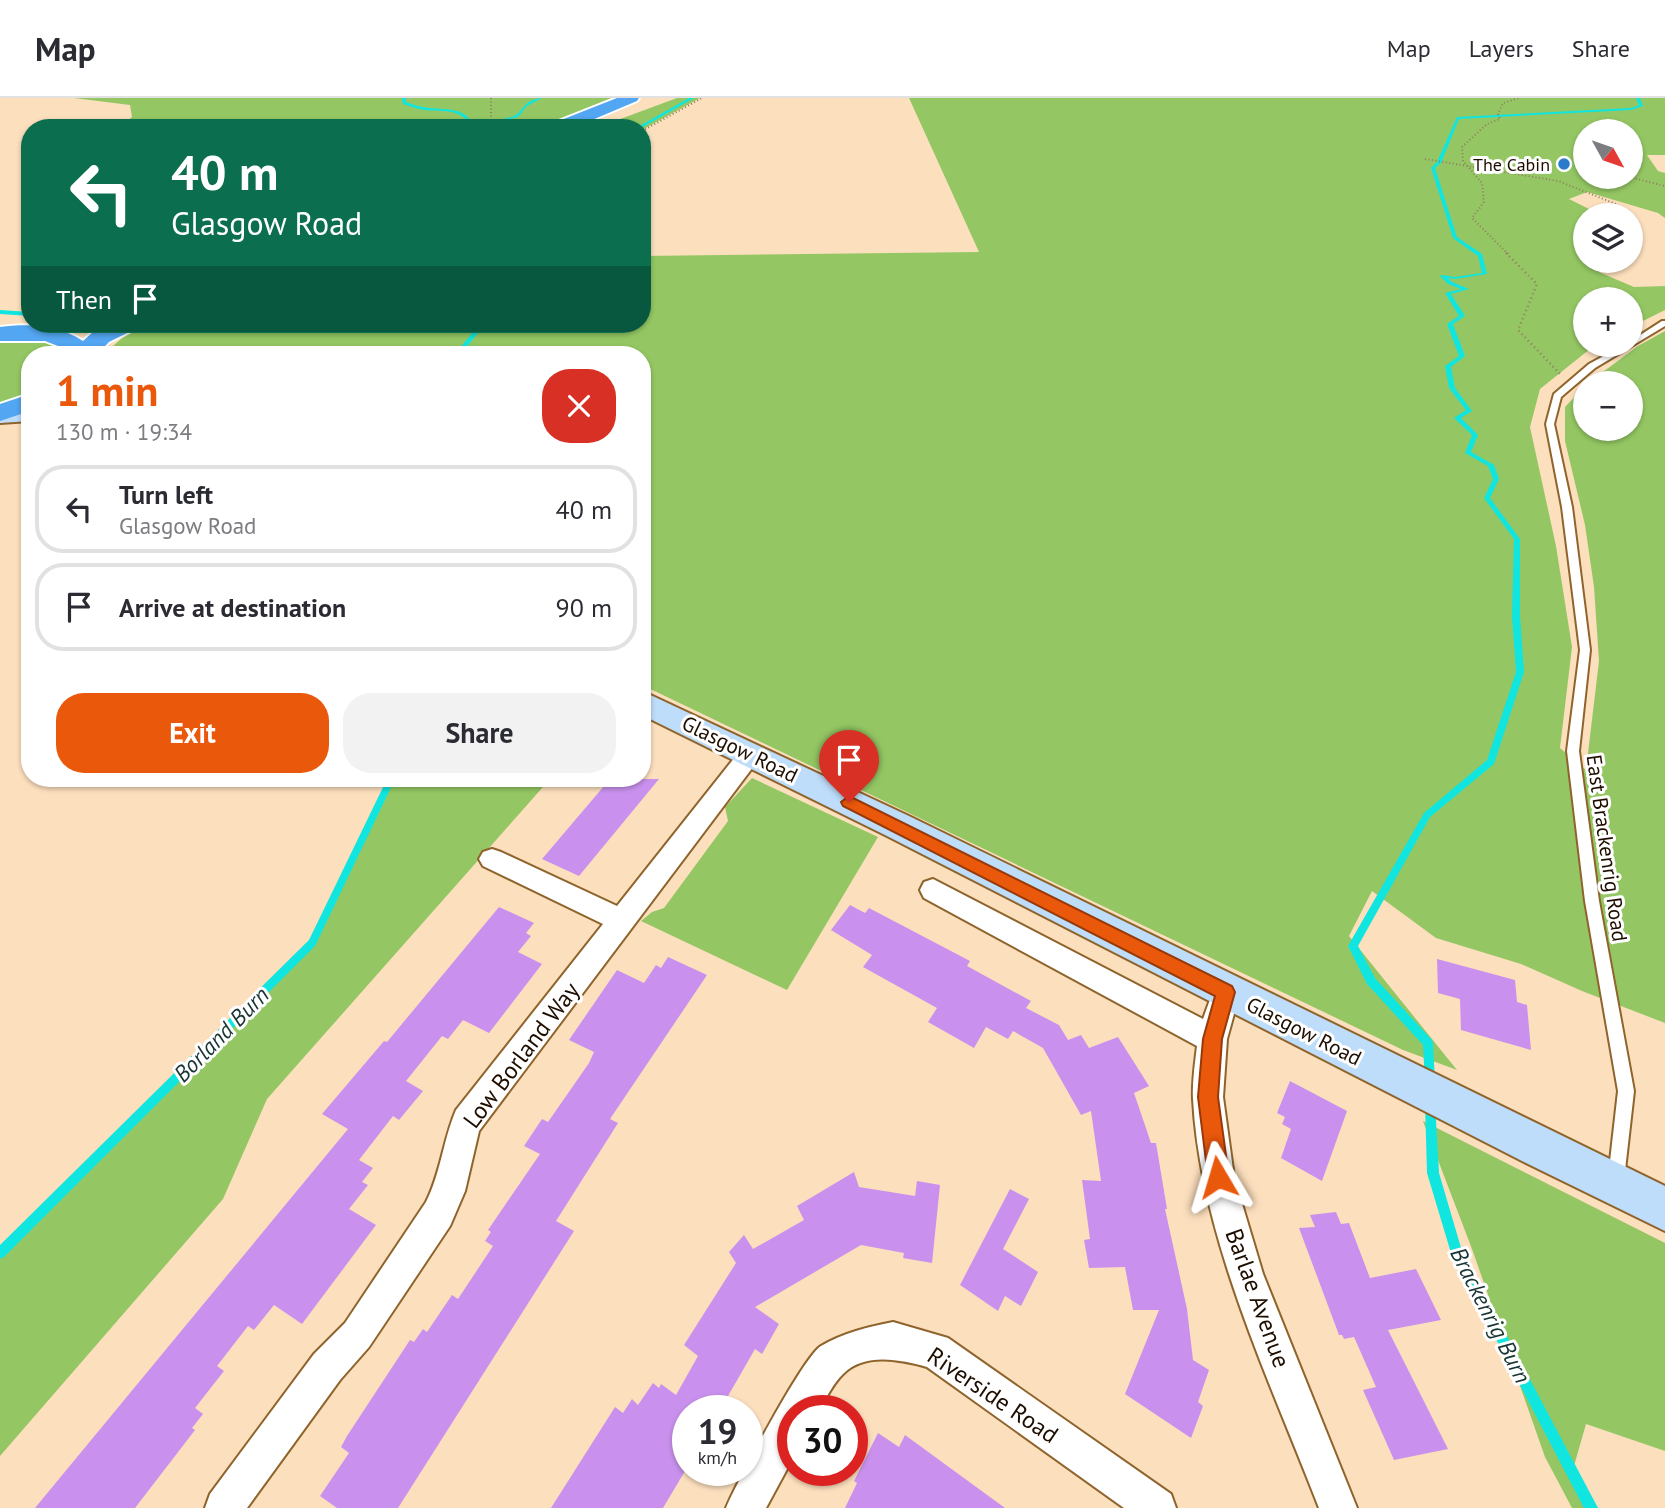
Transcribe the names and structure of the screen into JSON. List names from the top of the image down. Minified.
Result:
{"streets":{"main road":["Glasgow Road"],"street":["Low Borland Way","Barlae Avenue","Riverside Road"],"lane":["East Brackenrig Road"]},"crossings":[["Glasgow Road","East Brackenrig Road"],["Glasgow Road","Low Borland Way"],["Glasgow Road","Barlae Avenue"]],"water":["Borland Burn","Brackenrig Burn"],"places":["The Cabin"],"north":"bottom right","page":{"header":"Map","nav":["Map","Layers","Share"],"map_buttons":["+","−"],"turn":["40 m","Glasgow Road"],"then":"Then","heading":["1 min","130 m · 19:34"],"list":[{"name":"Turn left","note":"Glasgow Road","value":"40 m"},{"name":"Arrive at destination","value":"90 m"}],"buttons":["Exit","Share"],"speed":"19 km/h","limit":"30"}}
